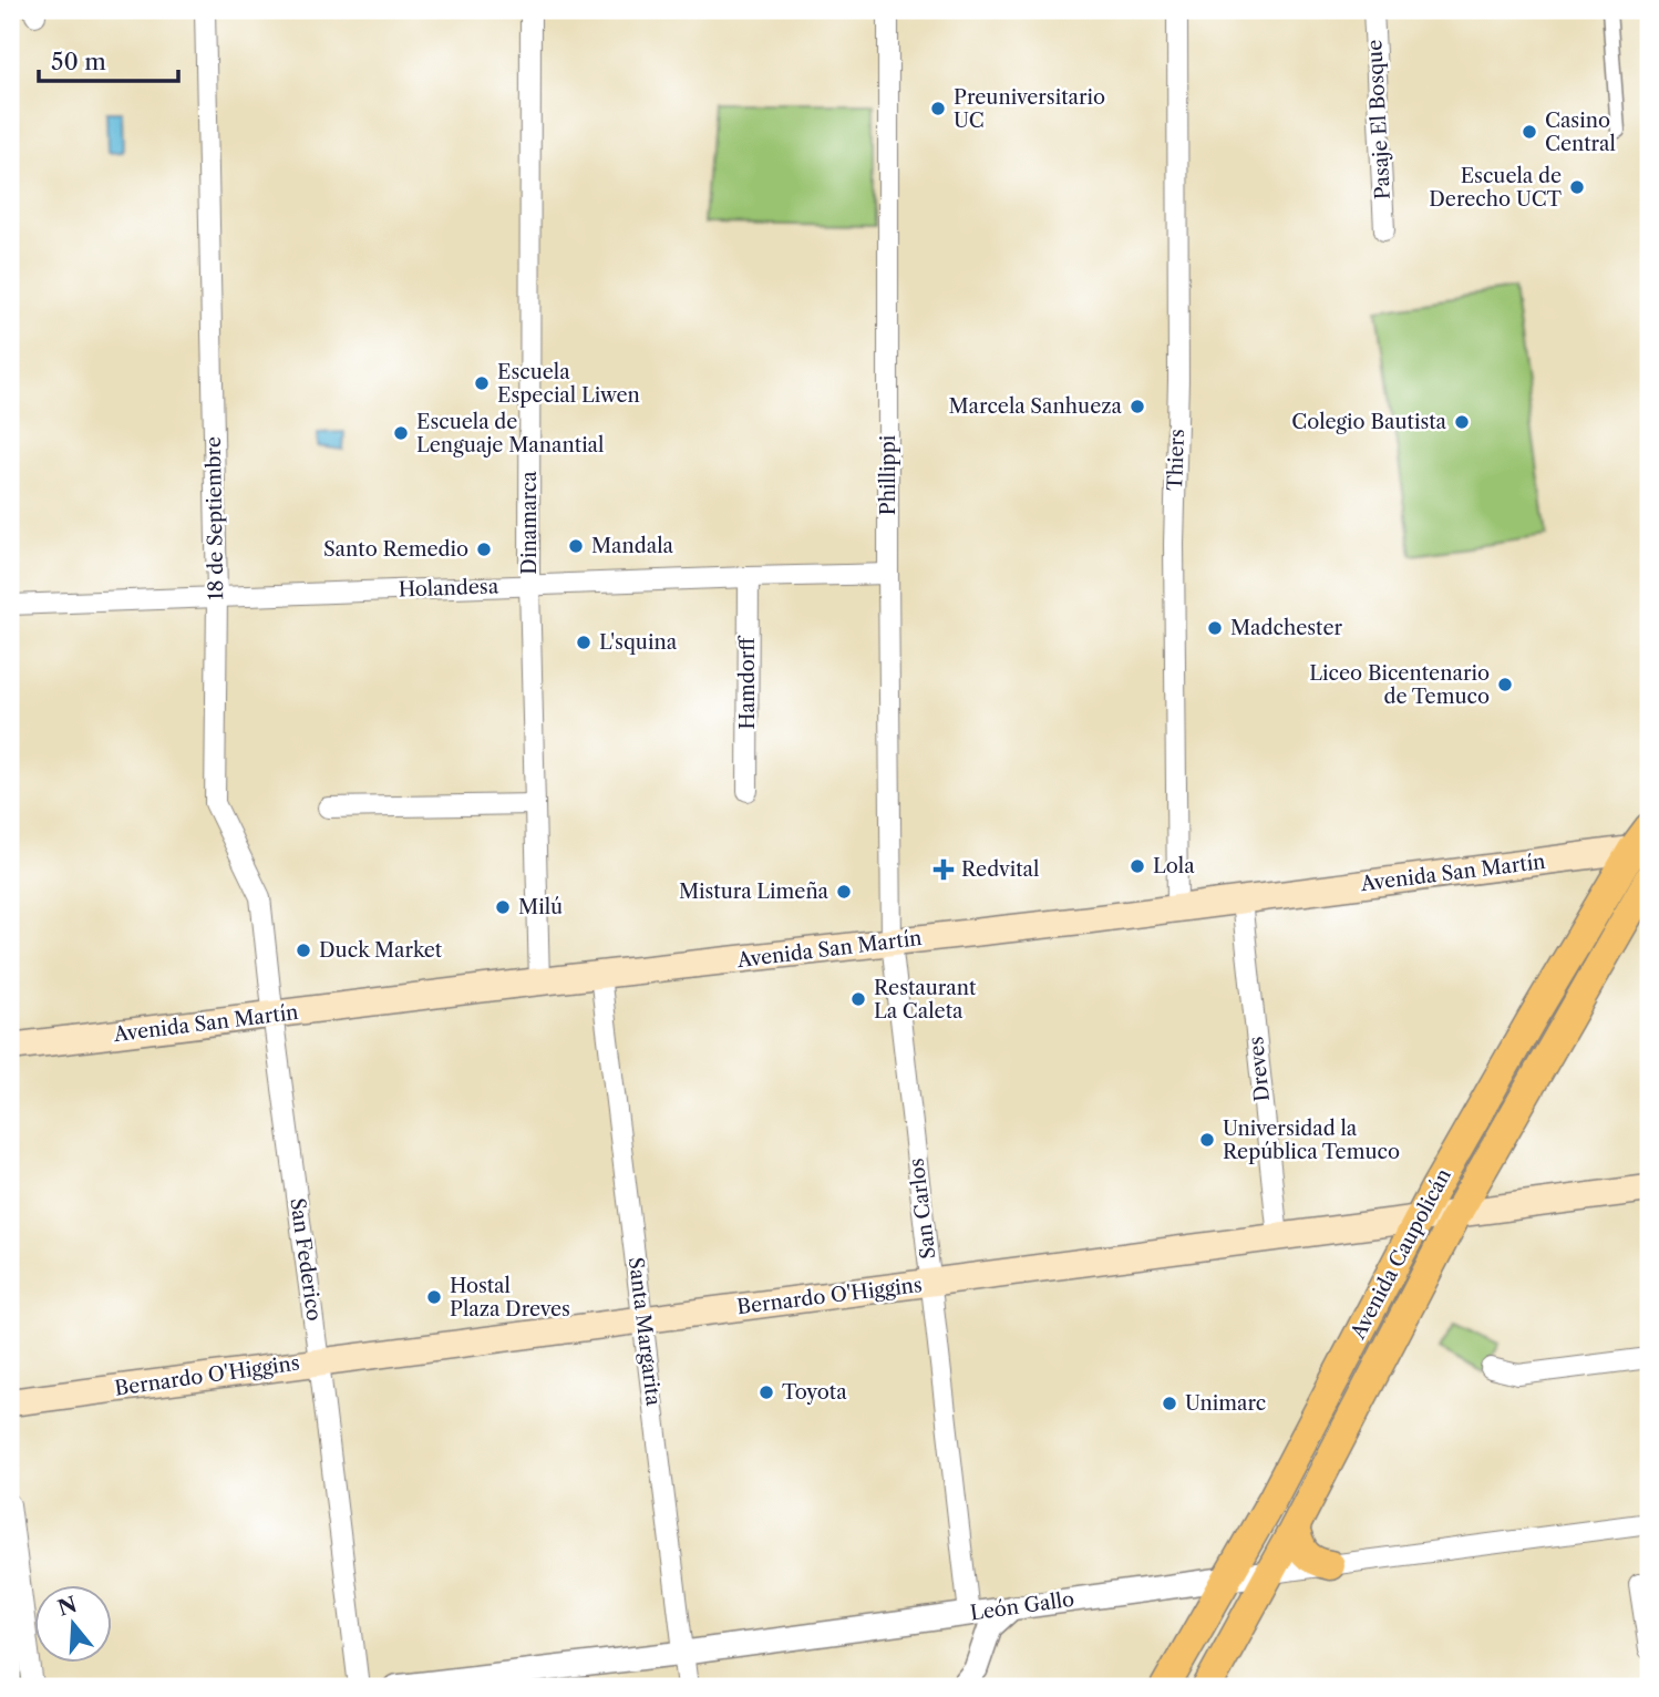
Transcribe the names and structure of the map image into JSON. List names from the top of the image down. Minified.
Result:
{"streets":{"main road":["Avenida San Martín","Avenida Caupolicán","Bernardo O'Higgins"],"street":["Pasaje El Bosque","Thiers","Phillippi","18 de Septiembre","Dinamarca","Holandesa","Hamdorff","Dreves","San Carlos","San Federico","Santa Margarita","León Gallo"]},"crossings":[["Thiers","Avenida San Martín"],["Phillippi","Holandesa"],["Phillippi","Avenida San Martín"],["Phillippi","San Carlos"],["18 de Septiembre","Holandesa"],["18 de Septiembre","Avenida San Martín"],["18 de Septiembre","San Federico"],["Dinamarca","Holandesa"],["Dinamarca","Avenida San Martín"],["Holandesa","Hamdorff"],["Avenida San Martín","Dreves"],["Avenida San Martín","San Carlos"],["Avenida San Martín","Avenida Caupolicán"],["Avenida San Martín","San Federico"],["Avenida San Martín","Santa Margarita"],["Dreves","Bernardo O'Higgins"],["San Carlos","Bernardo O'Higgins"],["San Carlos","León Gallo"],["Avenida Caupolicán","Bernardo O'Higgins"],["Avenida Caupolicán","León Gallo"],["San Federico","Bernardo O'Higgins"],["Bernardo O'Higgins","Santa Margarita"],["Santa Margarita","León Gallo"]],"places":{"other":["Preuniversitario UC","Casino Central","Escuela de Derecho UCT","Escuela Especial Liwen","Marcela Sanhueza","Colegio Bautista","Escuela de Lenguaje Manantial","Mandala","Santo Remedio","Madchester","L'squina","Liceo Bicentenario de Temuco","Lola","Mistura Limeña","Milú","Duck Market","Restaurant La Caleta","Universidad la República Temuco","Hostal Plaza Dreves","Toyota","Unimarc"],"health":["Redvital"]},"scale_bar":"50 m","north":"top"}
